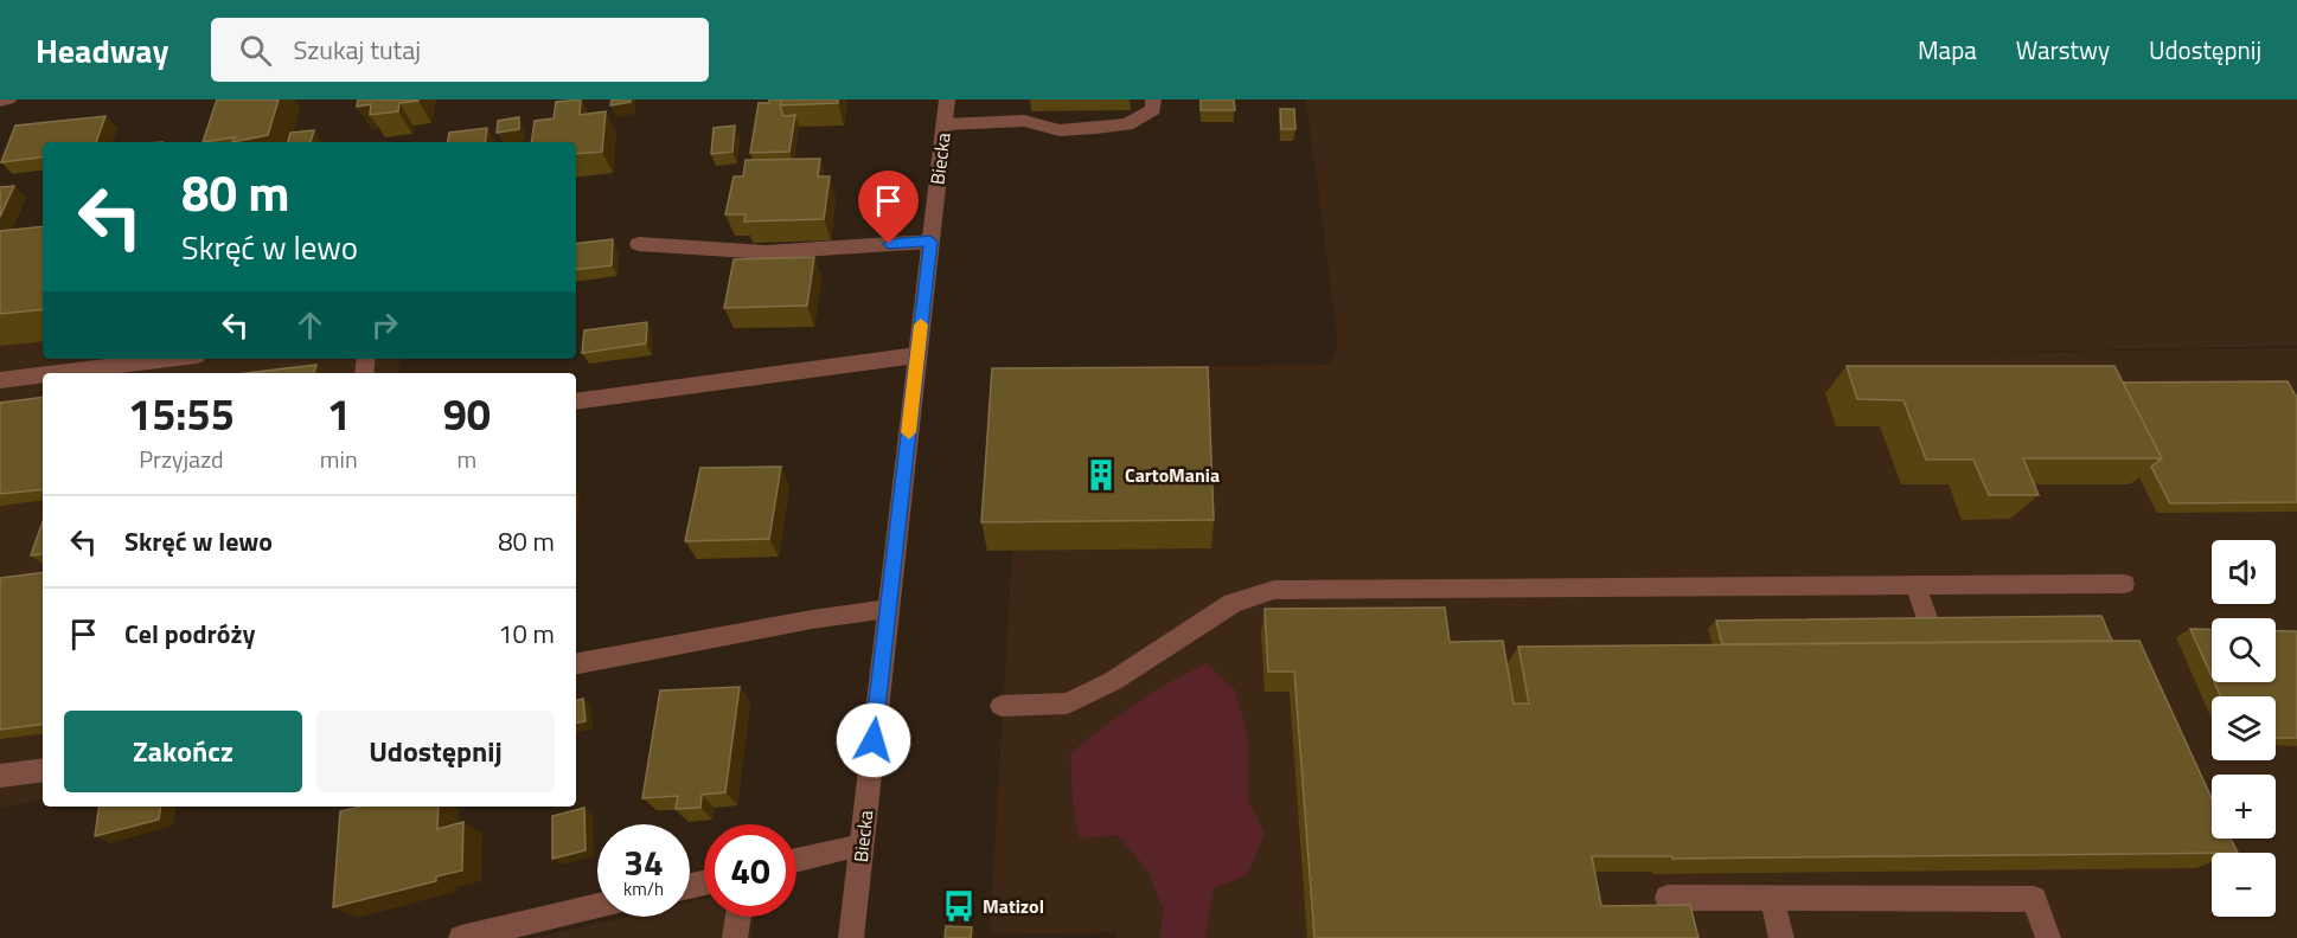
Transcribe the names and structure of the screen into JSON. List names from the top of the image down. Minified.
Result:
{"streets":{"street":["Biecka"]},"places":{"building":["CartoMania"],"bus stop":["Matizol"]},"page":{"header":"Headway","search":"Szukaj tutaj","nav":["Mapa","Warstwy","Udostępnij"],"turn":["80 m","Skręć w lewo"],"eta":["15:55","Przyjazd","1","min","90","m"],"list":[{"name":"Skręć w lewo","value":"80 m"},{"name":"Cel podróży","value":"10 m"}],"map_buttons":["+","−"],"buttons":["Zakończ","Udostępnij"],"speed":"34 km/h","limit":"40"}}
